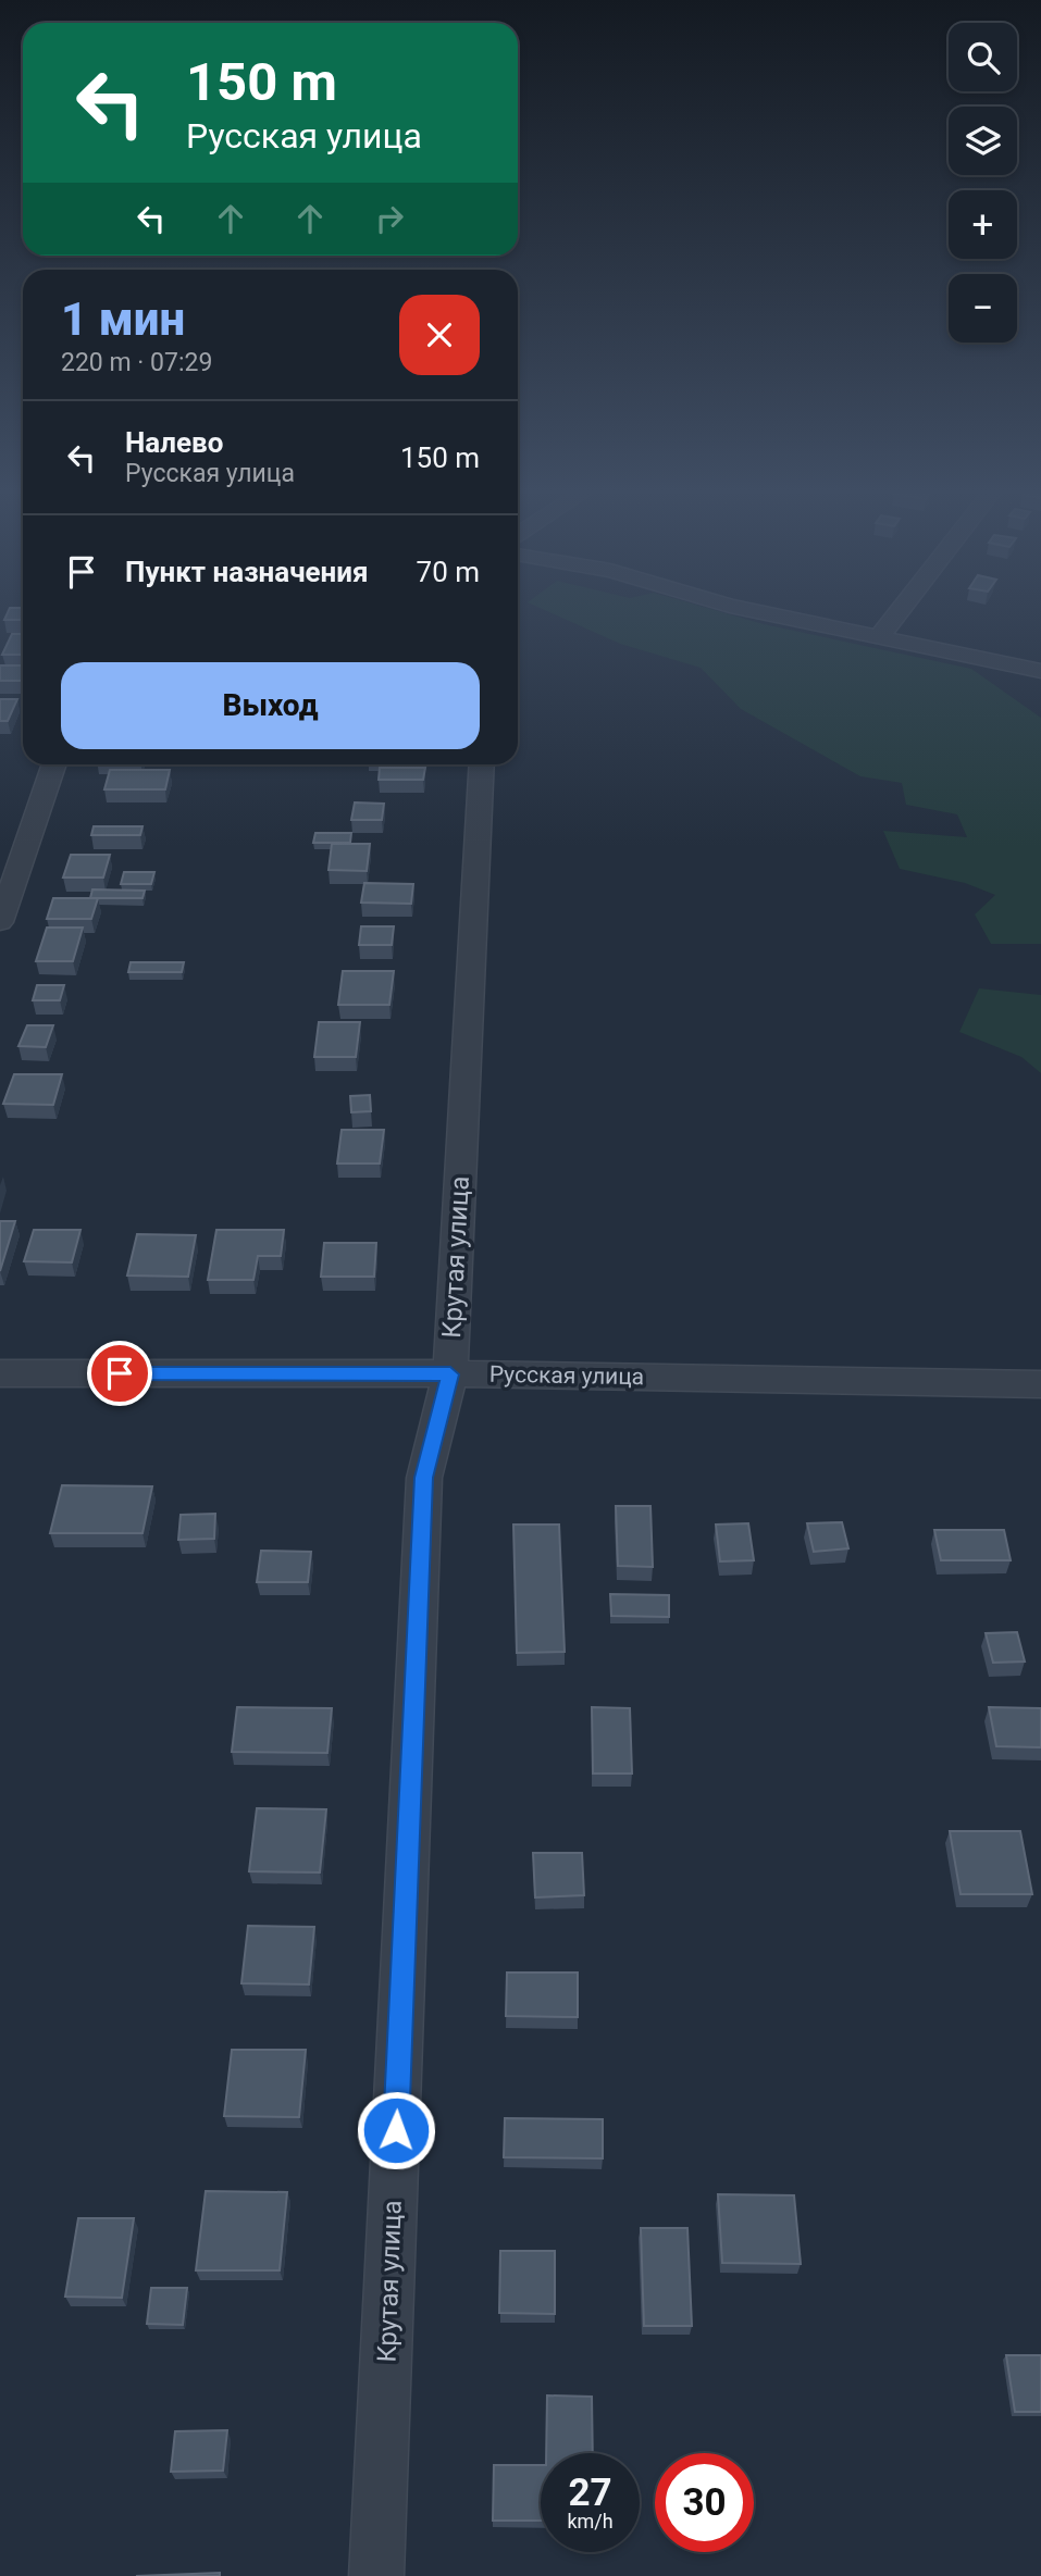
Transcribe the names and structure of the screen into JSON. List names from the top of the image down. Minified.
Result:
{"streets":{"street":["Крутая улица","Русская улица"]},"crossings":[["Крутая улица","Русская улица"]],"page":{"map_buttons":["+","−"],"turn":["150 m","Русская улица"],"heading":["1 мин","220 m · 07:29"],"list":[{"name":"Налево","note":"Русская улица","value":"150 m"},{"name":"Пункт назначения","value":"70 m"}],"buttons":"Выход","speed":"27 km/h","limit":"30"}}
